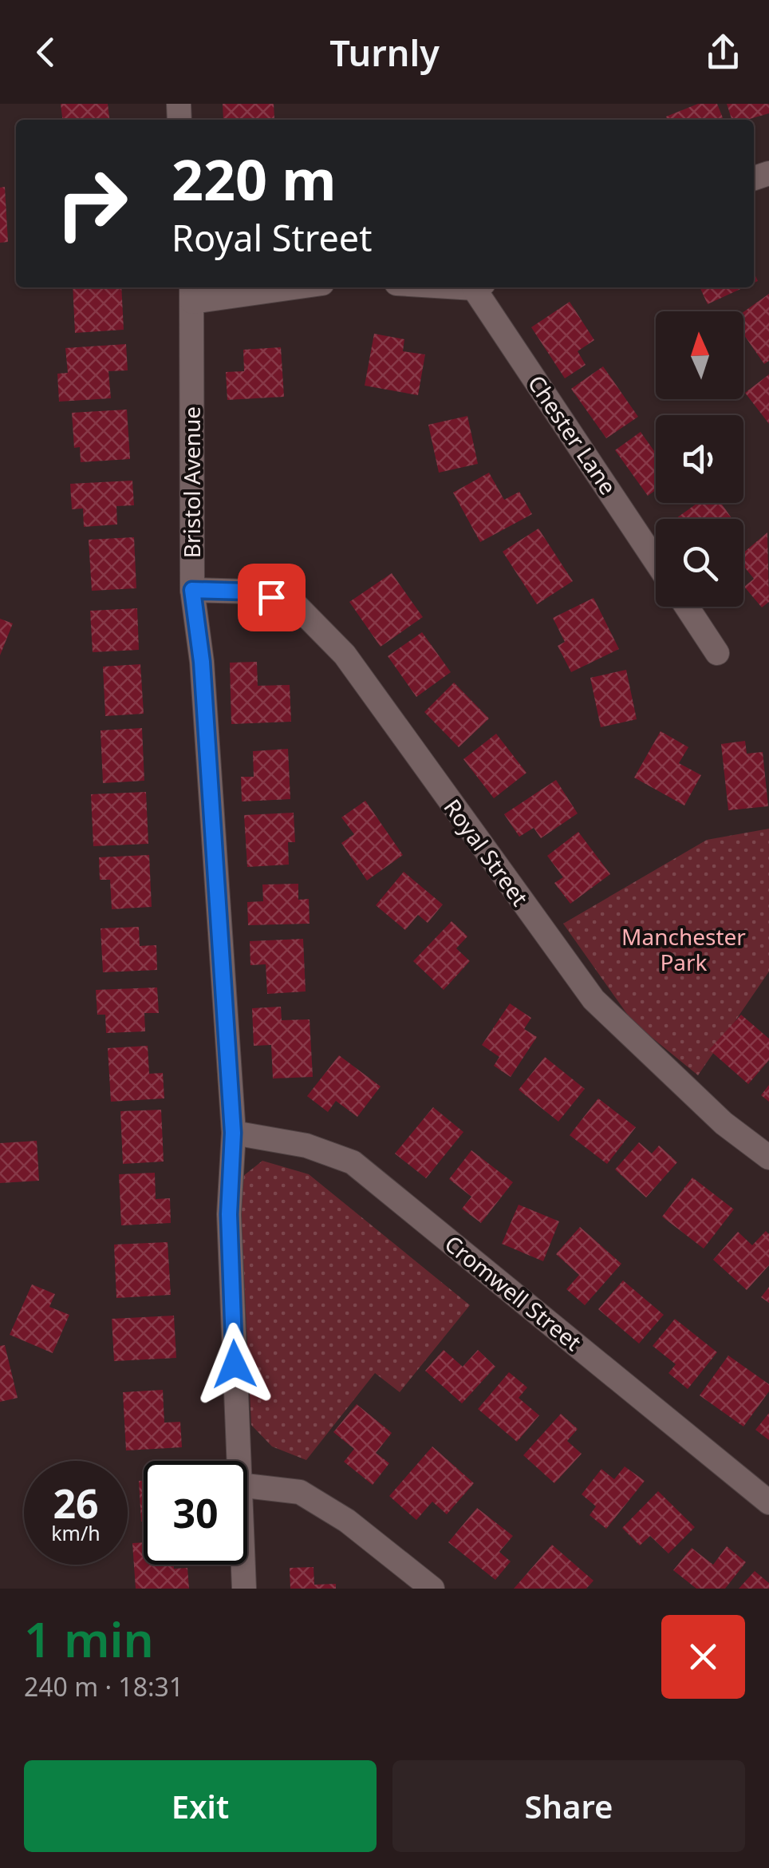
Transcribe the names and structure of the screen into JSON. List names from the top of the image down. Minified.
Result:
{"streets":{"street":["Chester Lane","Bristol Avenue","Royal Street","Cromwell Street"]},"crossings":[["Bristol Avenue","Royal Street"],["Bristol Avenue","Cromwell Street"]],"parks":["Manchester Park"],"north":"top","page":{"header":"Turnly","turn":["220 m","Royal Street"],"speed":"26 km/h","limit":"30","heading":["1 min","240 m · 18:31"],"buttons":["Exit","Share"]}}
